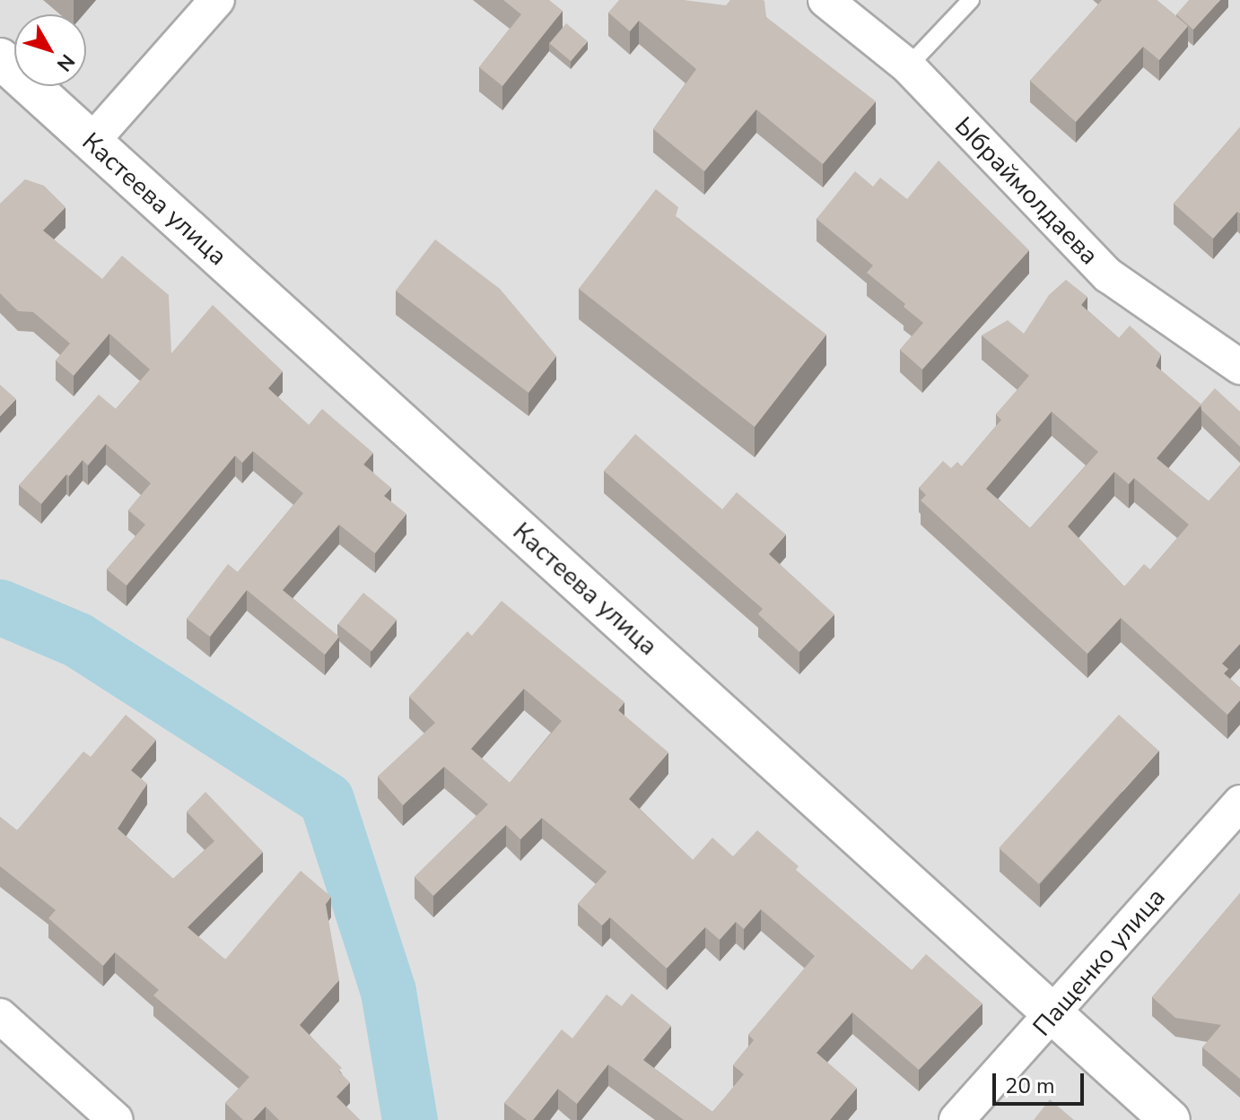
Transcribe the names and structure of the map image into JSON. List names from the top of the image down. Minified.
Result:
{"streets":{"street":["Ыбраймолдаева","Кастеева улица","Пащенко улица"]},"crossings":[["Кастеева улица","Пащенко улица"]],"scale_bar":"20 m","north":"bottom right"}
